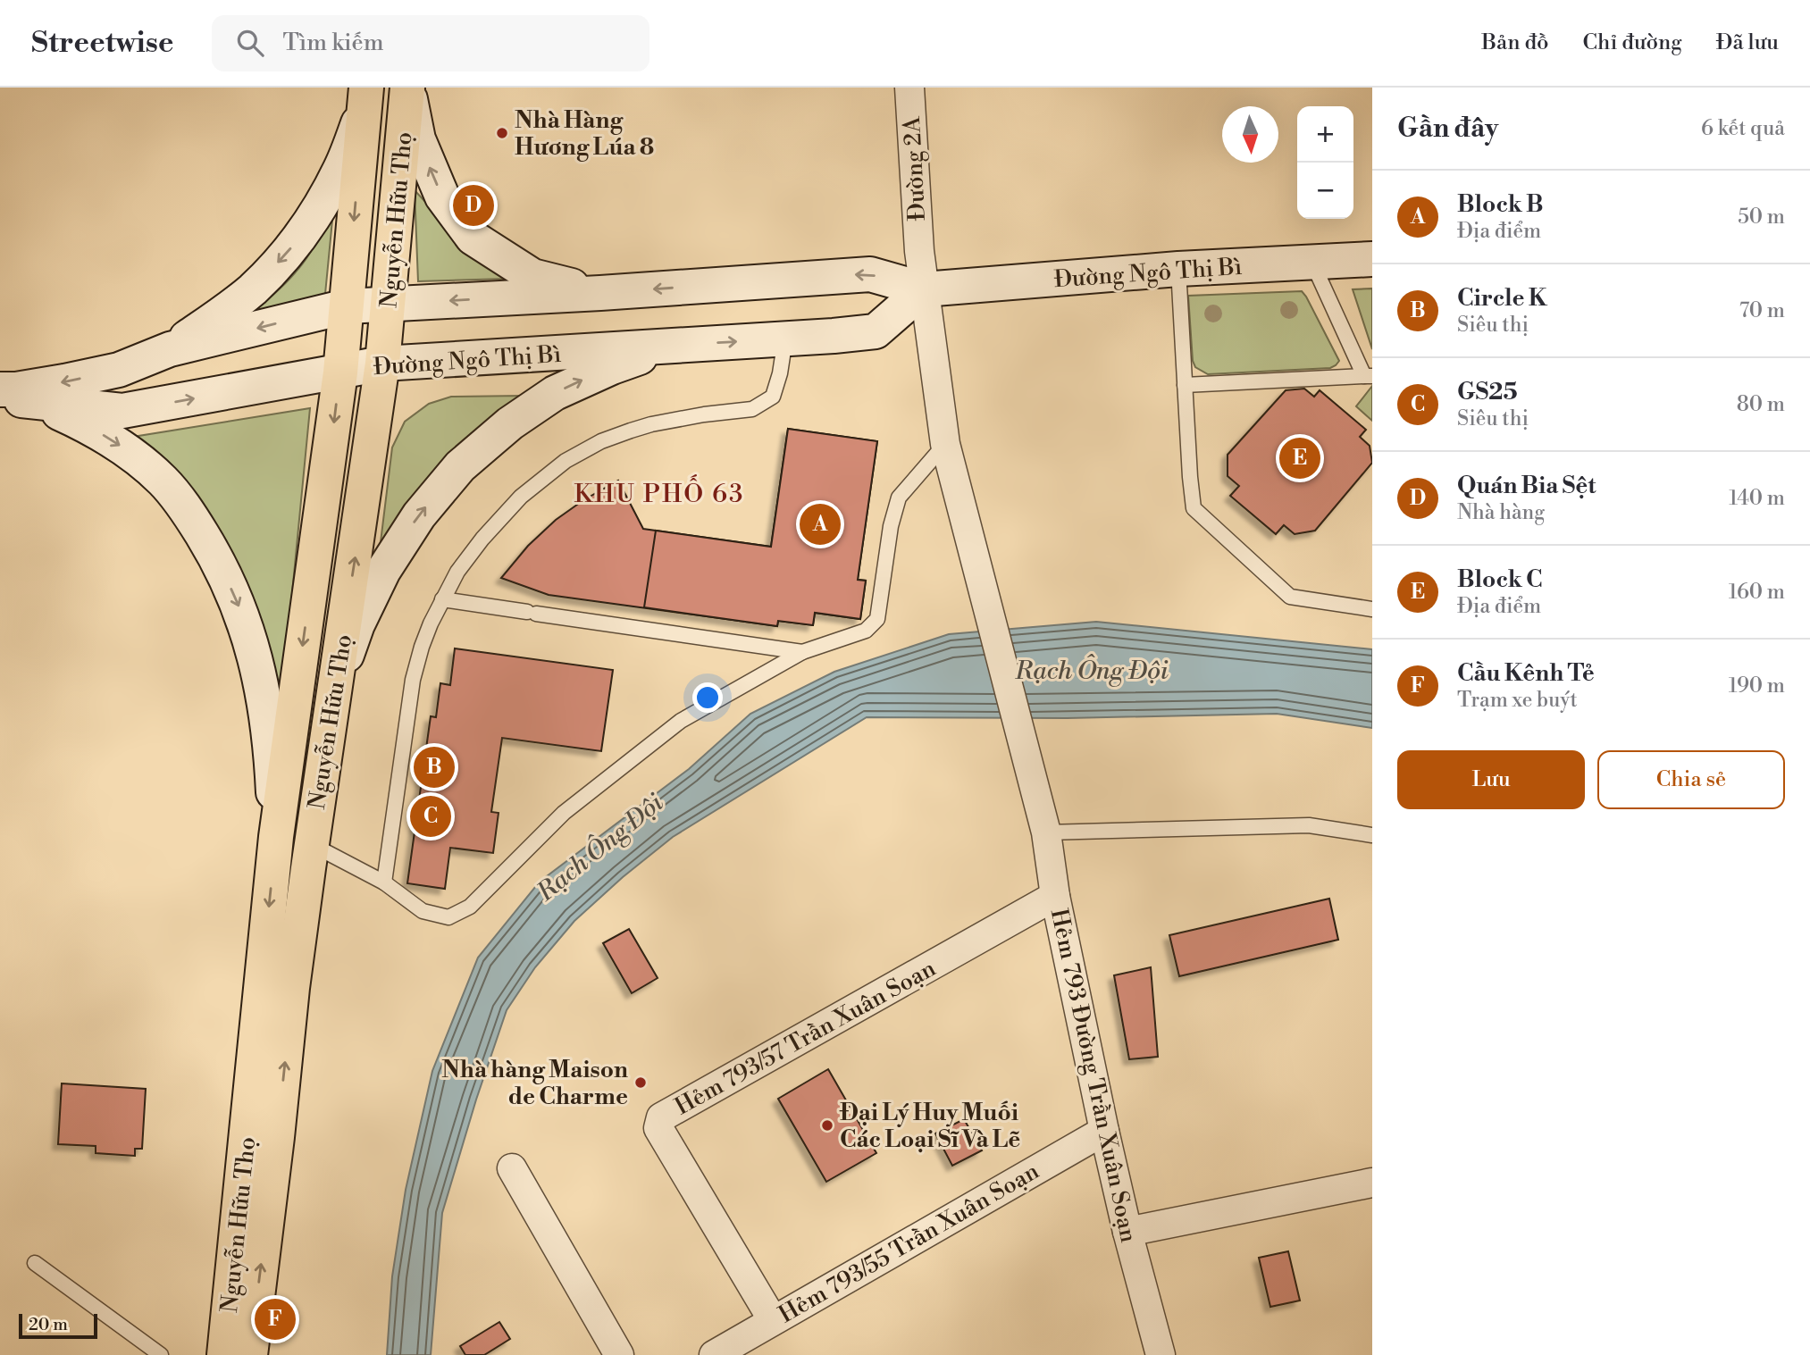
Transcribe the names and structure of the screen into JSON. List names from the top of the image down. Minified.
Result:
{"streets":{"main road":["Nguyễn Hữu Thọ"],"street":["Đường 2A","Đường Ngô Thị Bì","Hẻm 793/57 Trần Xuân Soạn","Hẻm 793 Đường Trần Xuân Soạn","Hẻm 793/55 Trần Xuân Soạn"]},"crossings":[["Đường 2A","Đường Ngô Thị Bì"],["Nguyễn Hữu Thọ","Đường Ngô Thị Bì"],["Hẻm 793/57 Trần Xuân Soạn","Hẻm 793 Đường Trần Xuân Soạn"],["Hẻm 793/57 Trần Xuân Soạn","Hẻm 793/55 Trần Xuân Soạn"],["Hẻm 793 Đường Trần Xuân Soạn","Hẻm 793/55 Trần Xuân Soạn"]],"districts":["KHU PHỐ 63"],"water":["Rạch Ông Đội"],"places":["Nhà Hàng Hương Lúa 8","Nhà hàng Maison de Charme","Đại Lý Huy Muối Các Loại Sĩ Và Lẽ"],"scale_bar":"20 m","north":"bottom","page":{"header":"Streetwise","search":"Tìm kiếm","nav":["Bản đồ","Chỉ đường","Đã lưu"],"heading":["Gần đây","6 kết quả"],"map_buttons":["+","−"],"list":[{"mark":"A","name":"Block B","note":"Địa điểm","value":"50 m"},{"mark":"B","name":"Circle K","note":"Siêu thị","value":"70 m"},{"mark":"C","name":"GS25","note":"Siêu thị","value":"80 m"},{"mark":"D","name":"Quán Bia Sệt","note":"Nhà hàng","value":"140 m"},{"mark":"E","name":"Block C","note":"Địa điểm","value":"160 m"},{"mark":"F","name":"Cầu Kênh Tẻ","note":"Trạm xe buýt","value":"190 m"}],"pins":["D","E","A","B","C","F"],"buttons":["Lưu","Chia sẻ"],"scale":"20 m"}}
